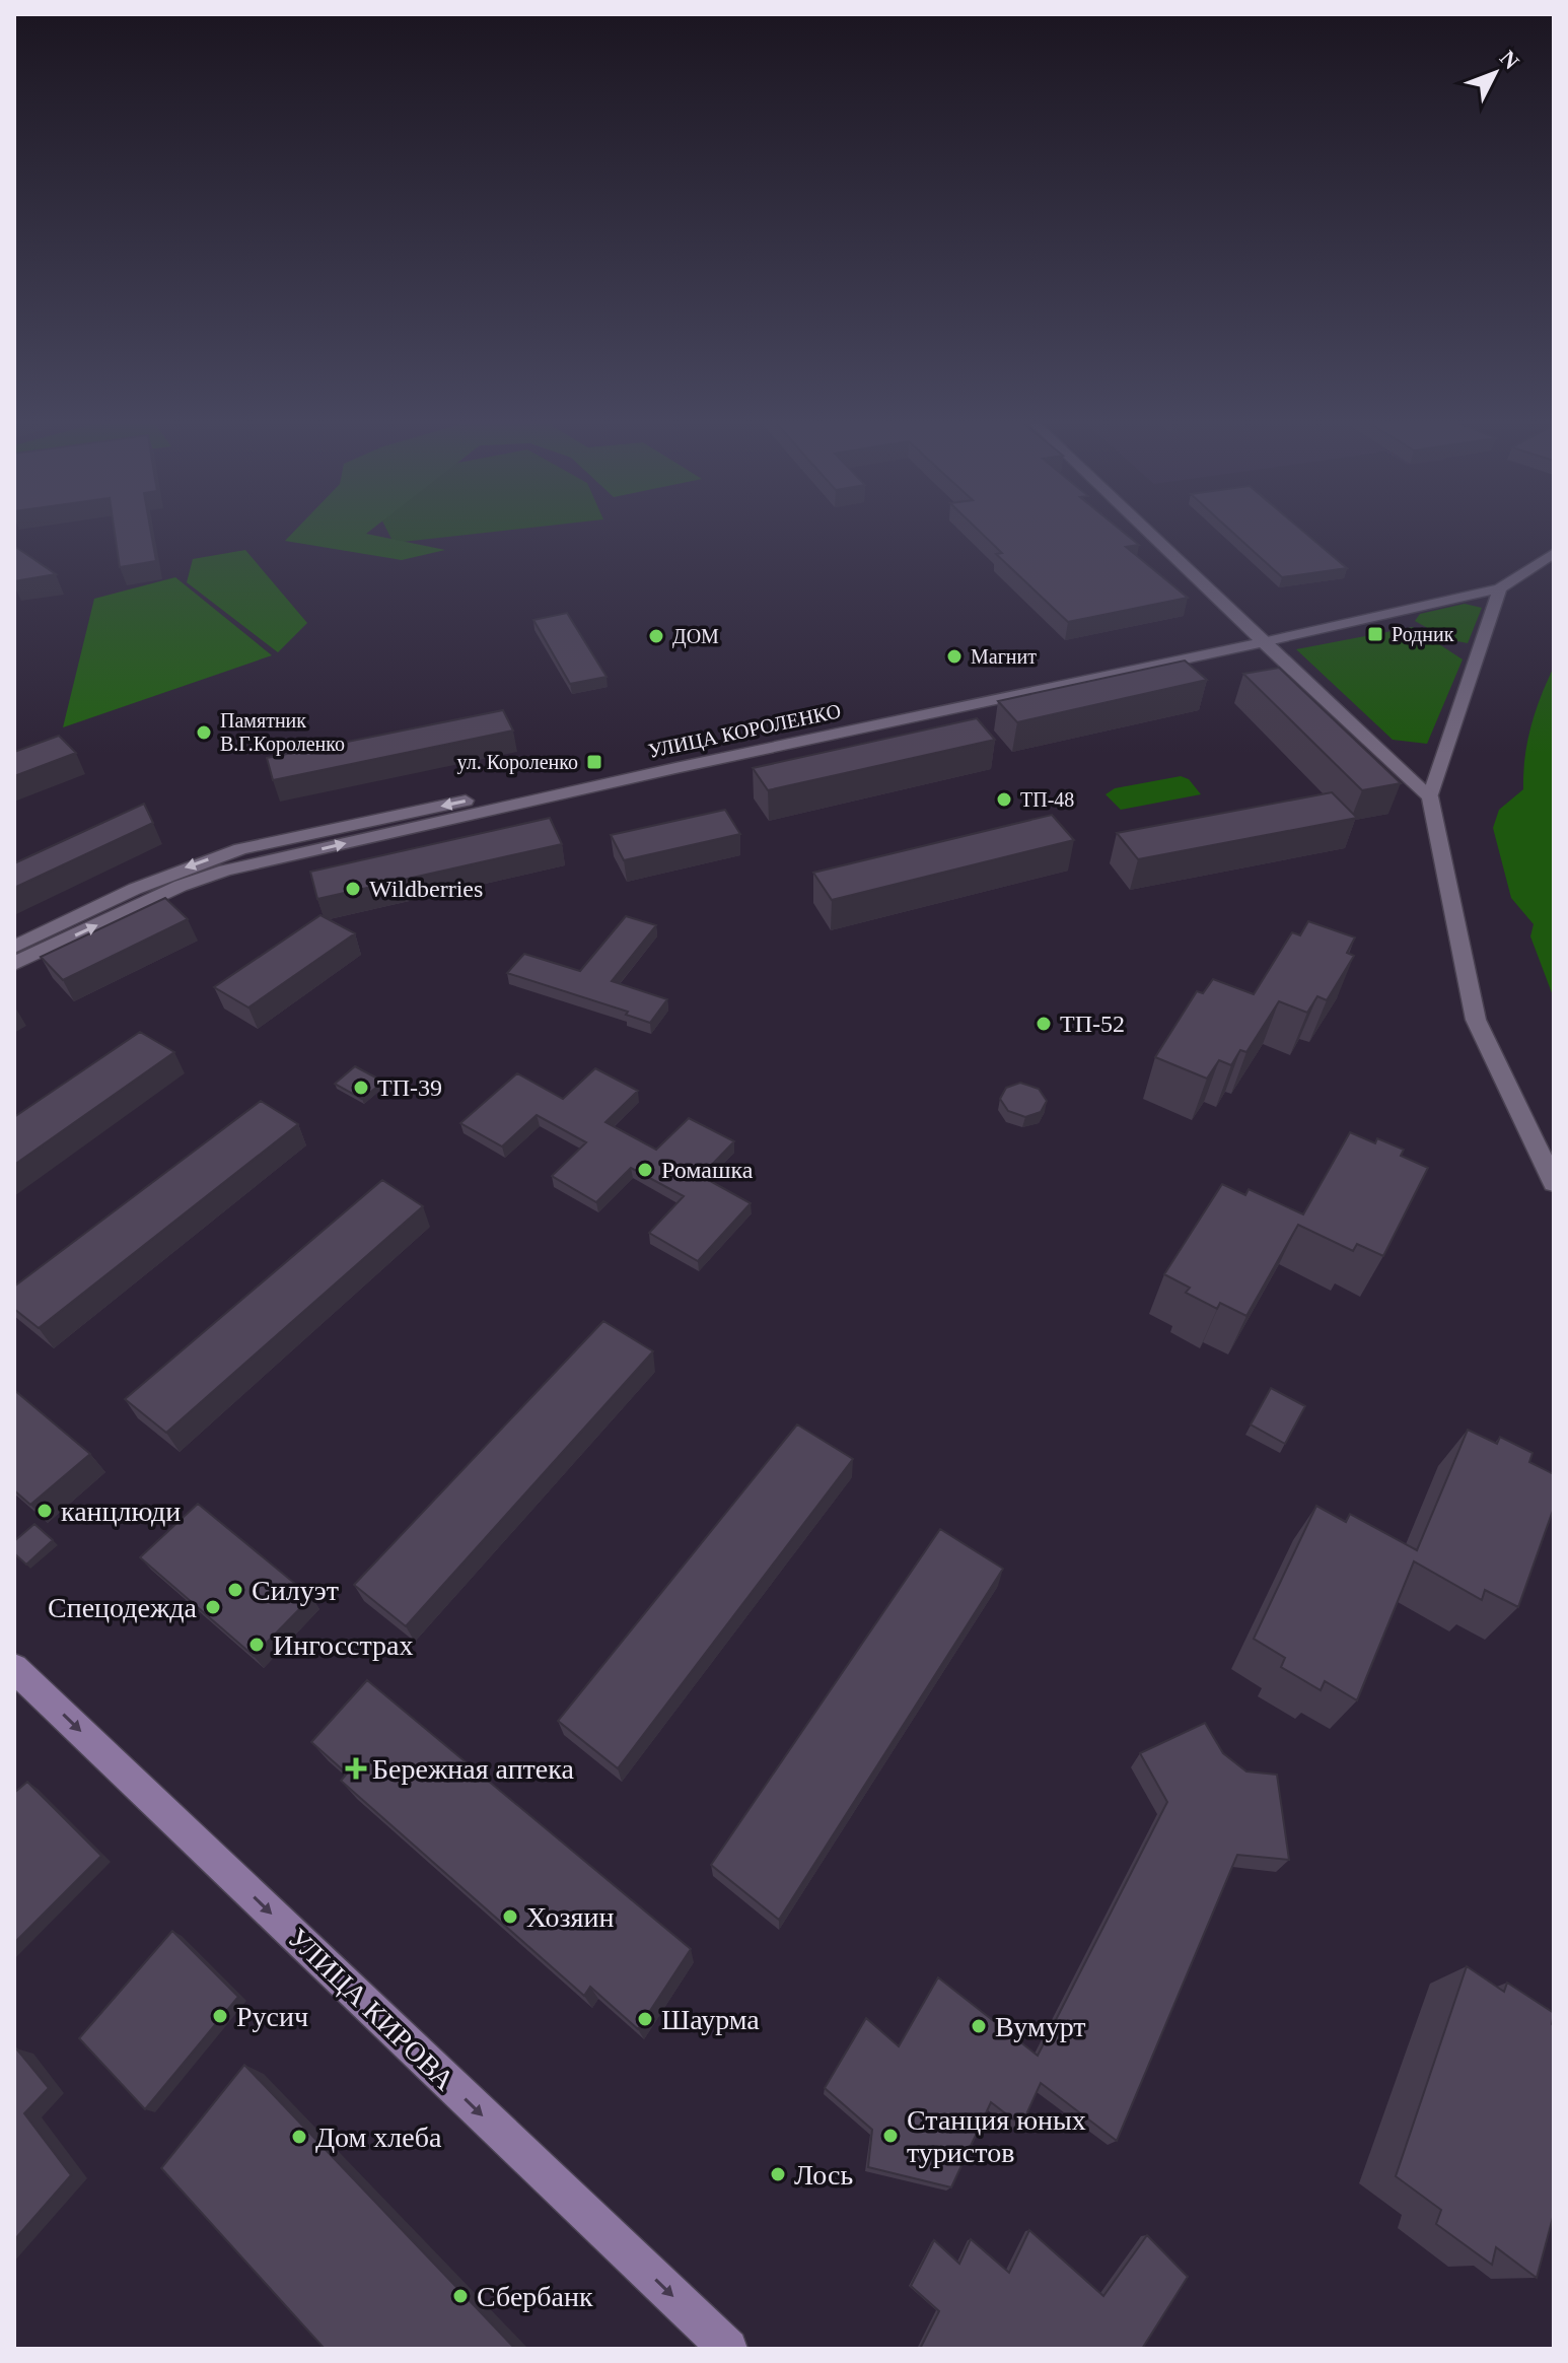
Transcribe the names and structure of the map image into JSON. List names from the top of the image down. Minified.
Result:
{"streets":{"main road":["УЛИЦА КИРОВА"],"street":["УЛИЦА КОРОЛЕНКО"]},"one_way":["УЛИЦА КИРОВА"],"places":{"transit":["Родник","ул. Короленко"],"other":["ДОМ","Магнит","Памятник В.Г.Короленко","ТП-48","Wildberries","ТП-52","ТП-39","Ромашка","канцлюди","Силуэт","Спецодежда","Ингосстрах","Хозяин","Русич","Шаурма","Вумурт","Станция юных туристов","Дом хлеба","Лось","Сбербанк"],"health":["Бережная аптека"]},"north":"top right"}
